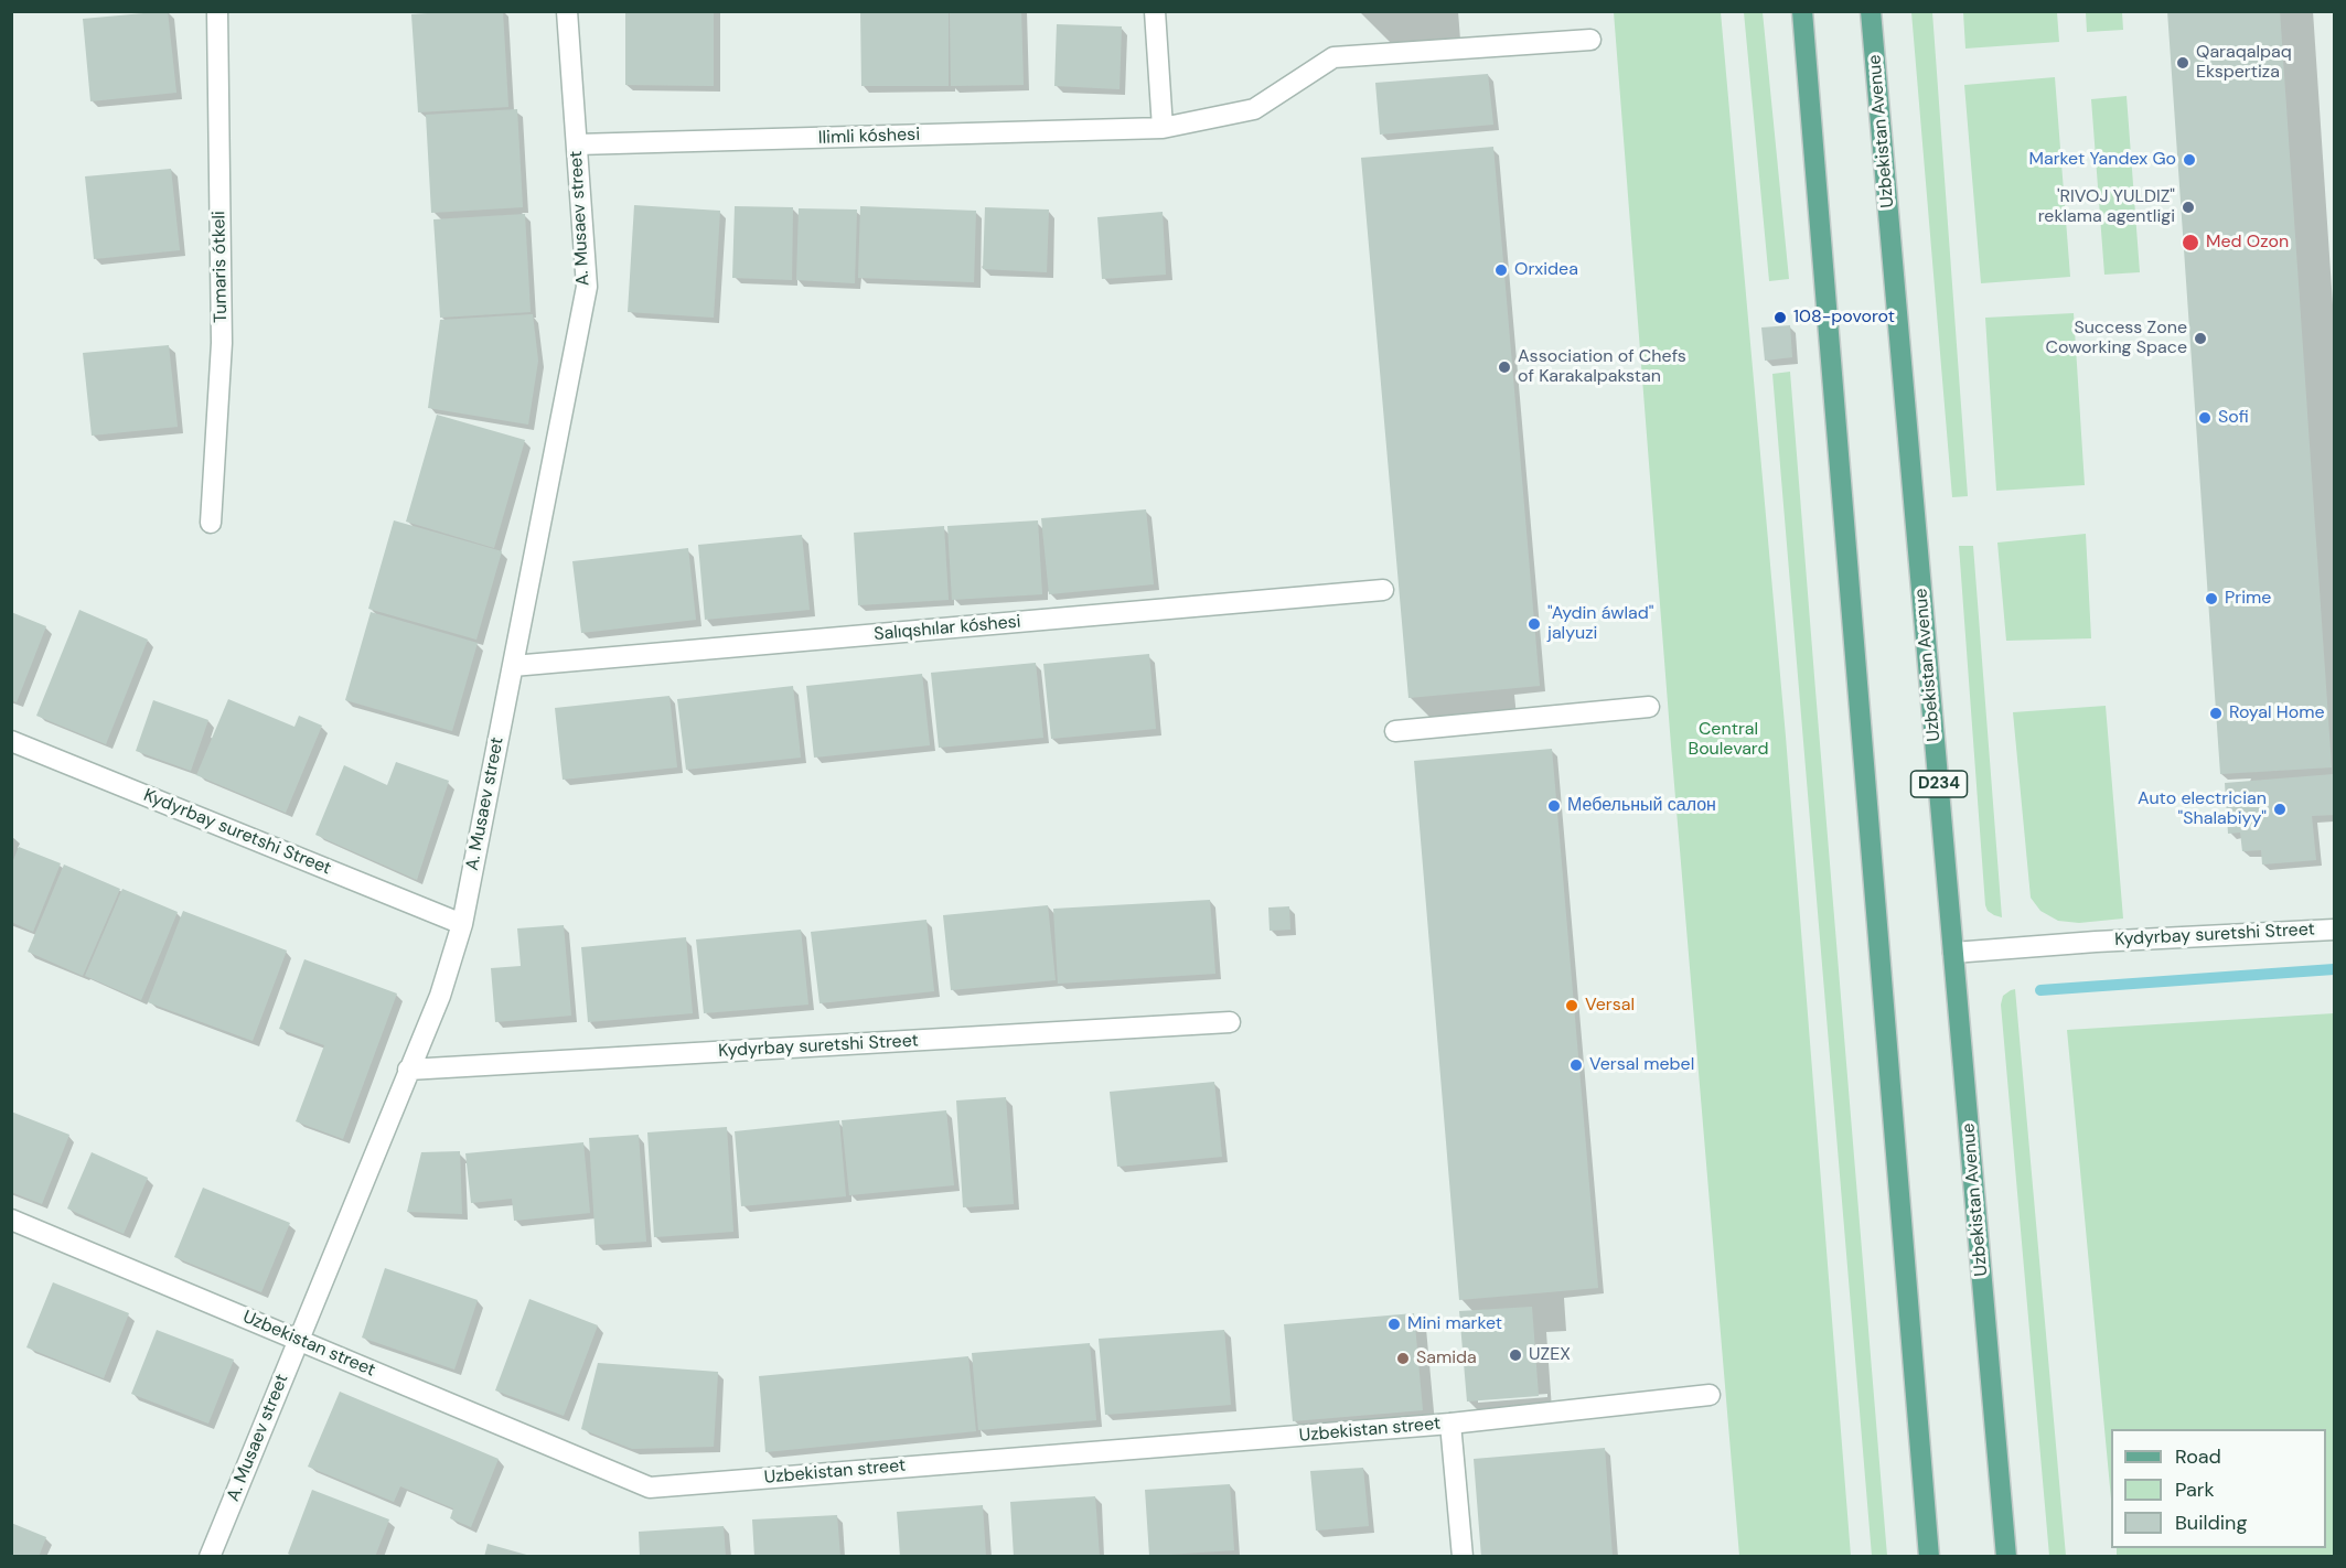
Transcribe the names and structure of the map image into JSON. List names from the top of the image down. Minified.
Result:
{"streets":{"main road":["Uzbekistan Avenue","D234"],"street":["Ilimli kóshesi","A. Musaev street","Tumaris ótkeli","Salıqshılar kóshesi","Kydyrbay suretshi Street","Uzbekistan street"]},"crossings":[["Uzbekistan Avenue","Kydyrbay suretshi Street"],["Ilimli kóshesi","A. Musaev street"],["A. Musaev street","Salıqshılar kóshesi"],["A. Musaev street","Kydyrbay suretshi Street"],["A. Musaev street","Uzbekistan street"]],"parks":["Central Boulevard"],"places":["Qaraqalpaq Ekspertiza","Market Yandex Go","'RIVOJ YULDIZ\" reklama agentligi","Med Ozon","Orxidea","108-povorot","Success Zone Coworking Space","Association of Chefs of Karakalpakstan","Sofi","Prime","\"Aydin áwlad\" jalyuzi","Royal Home","Мебельный салон","Auto electrician \"Shalabiyy\"","Versal","Versal mebel","Mini market","UZEX","Samida"],"legend":["Road","Park","Building"]}
